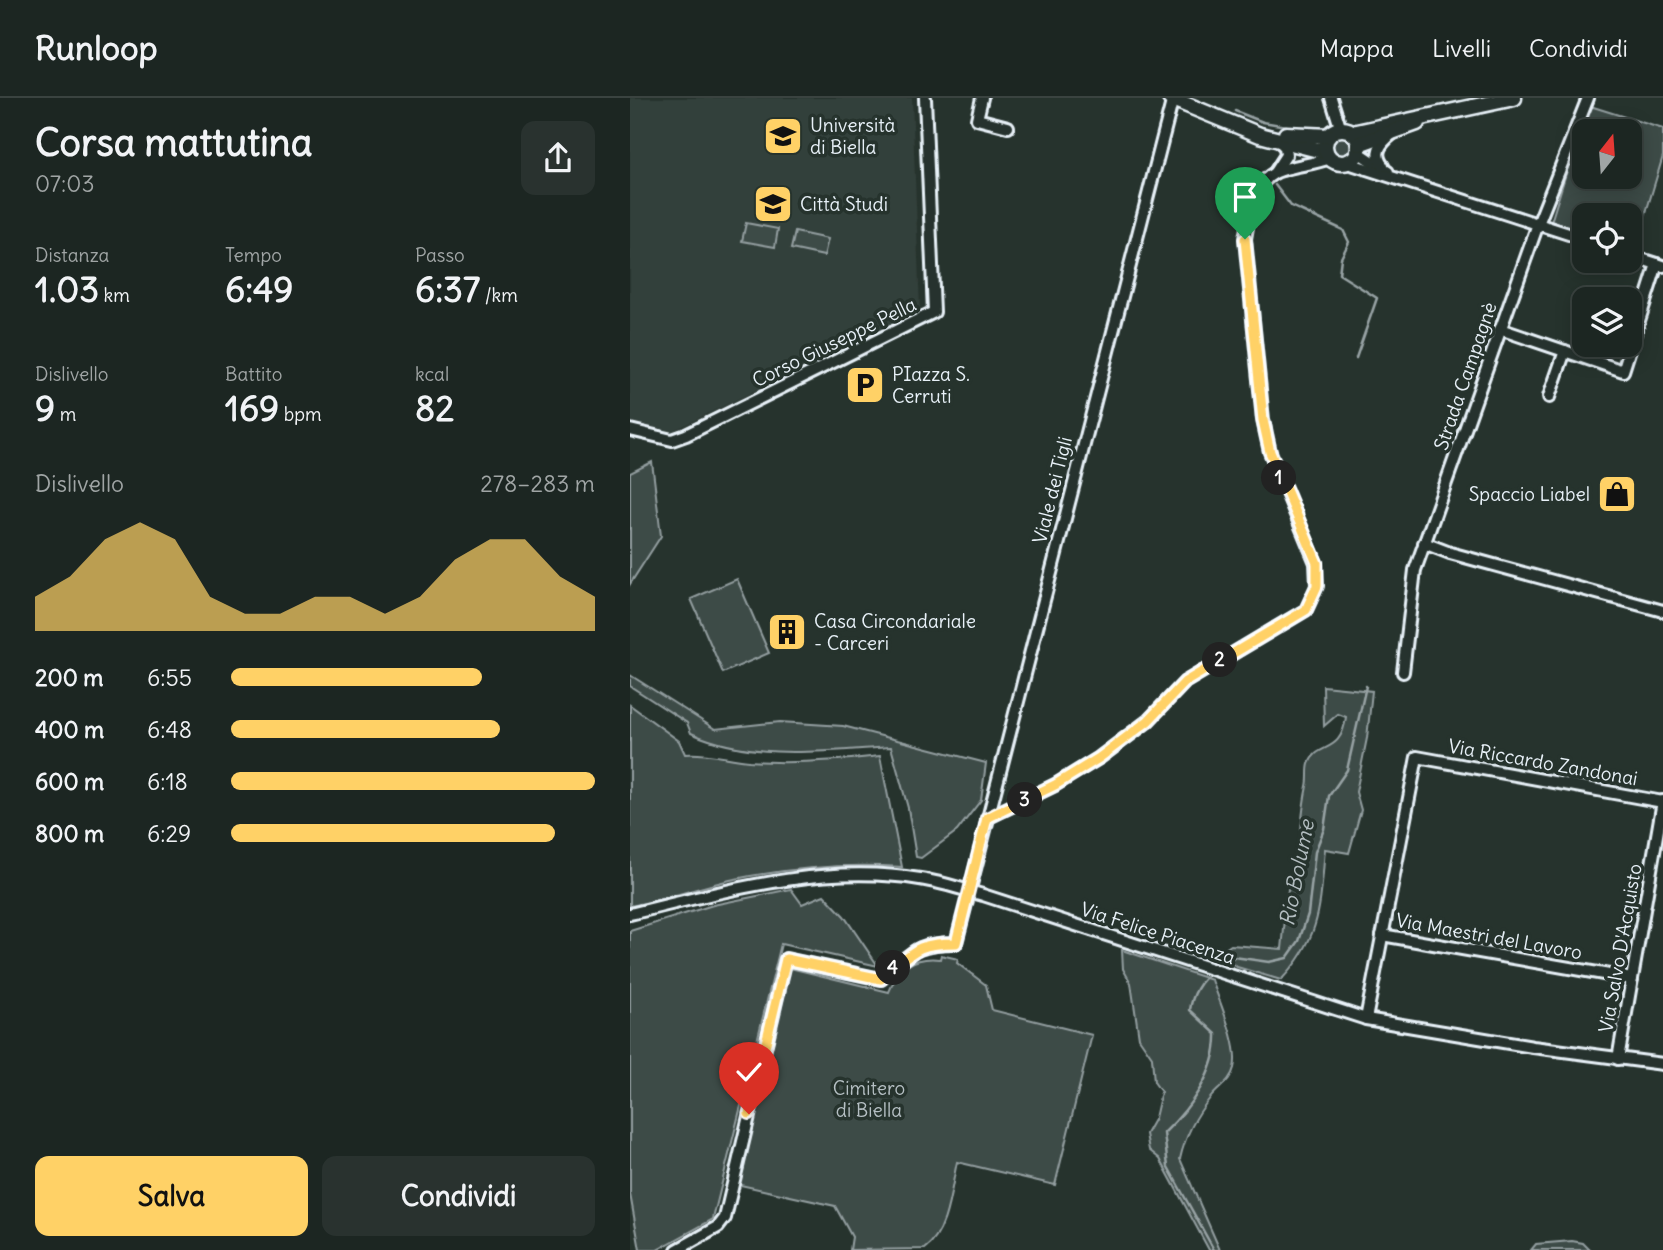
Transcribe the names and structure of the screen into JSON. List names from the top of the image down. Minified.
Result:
{"streets":{"street":["Corso Giuseppe Pella","Strada Campagnè","Viale dei Tigli","Via Riccardo Zandonai","Via Felice Piacenza","Via Maestri del Lavoro","Via Salvo D'Acquisto"]},"crossings":[["Viale dei Tigli","Via Felice Piacenza"],["Via Riccardo Zandonai","Via Maestri del Lavoro"],["Via Riccardo Zandonai","Via Salvo D'Acquisto"],["Via Felice Piacenza","Via Salvo D'Acquisto"],["Via Maestri del Lavoro","Via Salvo D'Acquisto"]],"water":["Rio Bolume"],"parks":["Cimitero di Biella"],"places":{"school or university":["Università di Biella","Città Studi"],"parking":["PIazza S. Cerruti"],"shop":["Spaccio Liabel"],"building":["Casa Circondariale - Carceri"]},"north":"top","page":{"header":"Runloop","nav":["Mappa","Livelli","Condividi"],"heading":["Corsa mattutina","07:03"],"stats":[["Distanza","1.03 km"],["Tempo","6:49"],["Passo","6:37 /km"],["Dislivello","9 m"],["Battito","169 bpm"],["kcal","82"]],"chart":["Dislivello","278–283 m"],"pins":["1","2","3","4"],"list":[{"name":"200 m","note":"6:55"},{"name":"400 m","note":"6:48"},{"name":"600 m","note":"6:18"},{"name":"800 m","note":"6:29"}],"buttons":["Salva","Condividi"]}}
